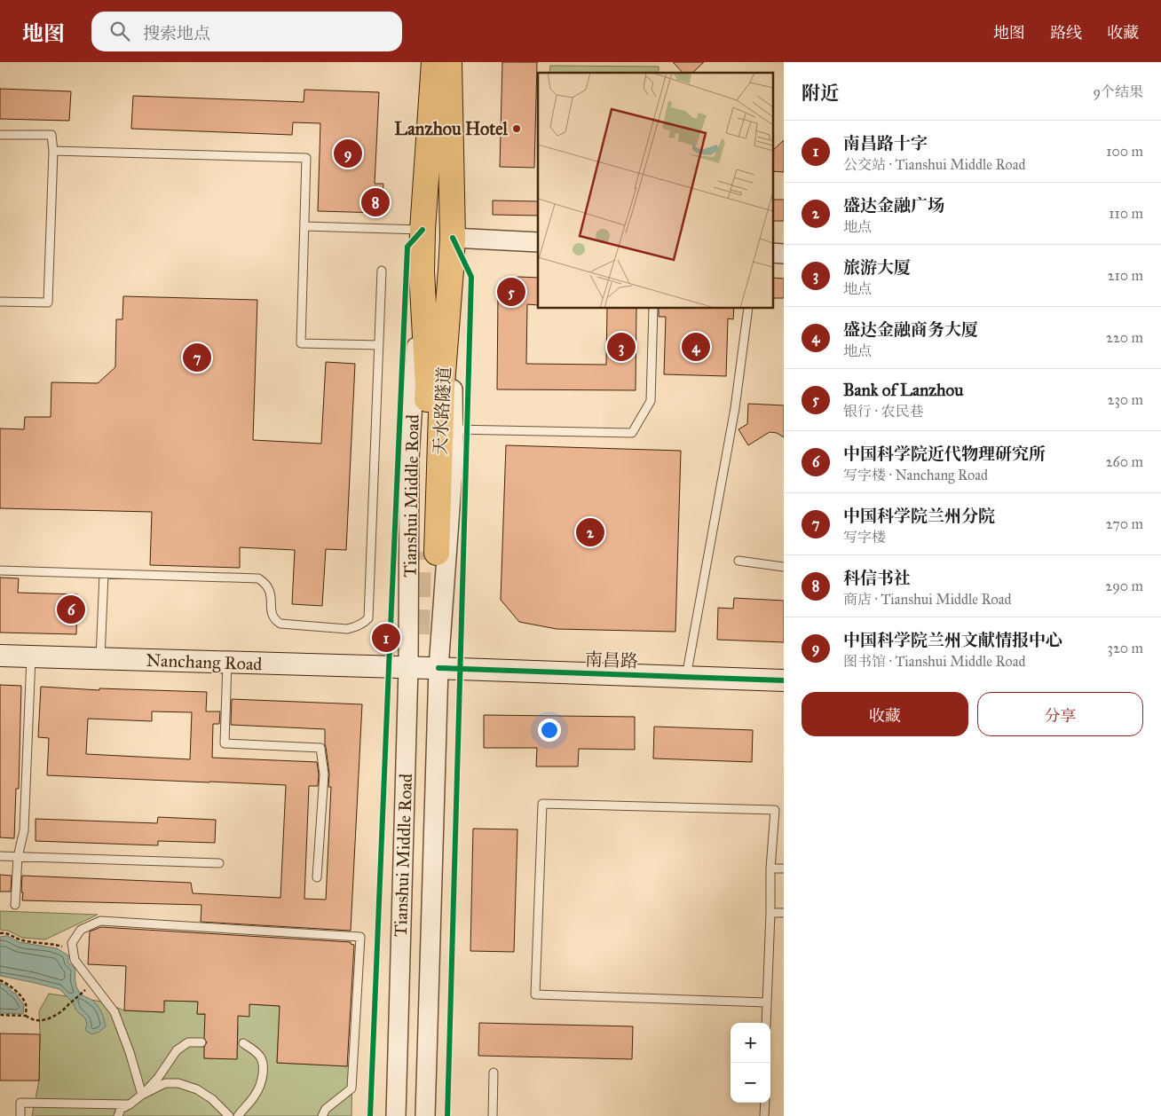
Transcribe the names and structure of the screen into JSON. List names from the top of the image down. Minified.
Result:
{"streets":{"main road":["天水路隧道","Tianshui Middle Road","南昌路","Nanchang Road"]},"crossings":[["天水路隧道","Tianshui Middle Road"],["Tianshui Middle Road","南昌路"],["Tianshui Middle Road","Nanchang Road"],["南昌路","Nanchang Road"]],"places":["Lanzhou Hotel"],"page":{"header":"地图","search":"搜索地点","nav":["地图","路线","收藏"],"heading":["附近","9个结果"],"list":[{"mark":"1","name":"南昌路十字","note":"公交站 · Tianshui Middle Road","value":"100 m"},{"mark":"2","name":"盛达金融广场","note":"地点","value":"110 m"},{"mark":"3","name":"旅游大厦","note":"地点","value":"210 m"},{"mark":"4","name":"盛达金融商务大厦","note":"地点","value":"220 m"},{"mark":"5","name":"Bank of Lanzhou","note":"银行 · 农民巷","value":"230 m"},{"mark":"6","name":"中国科学院近代物理研究所","note":"写字楼 · Nanchang Road","value":"260 m"},{"mark":"7","name":"中国科学院兰州分院","note":"写字楼","value":"270 m"},{"mark":"8","name":"科信书社","note":"商店 · Tianshui Middle Road","value":"290 m"},{"mark":"9","name":"中国科学院兰州文献情报中心","note":"图书馆 · Tianshui Middle Road","value":"320 m"}],"pins":["9","8","5","3","4","7","2","6","1"],"buttons":["收藏","分享"],"map_buttons":["+","−"]}}
